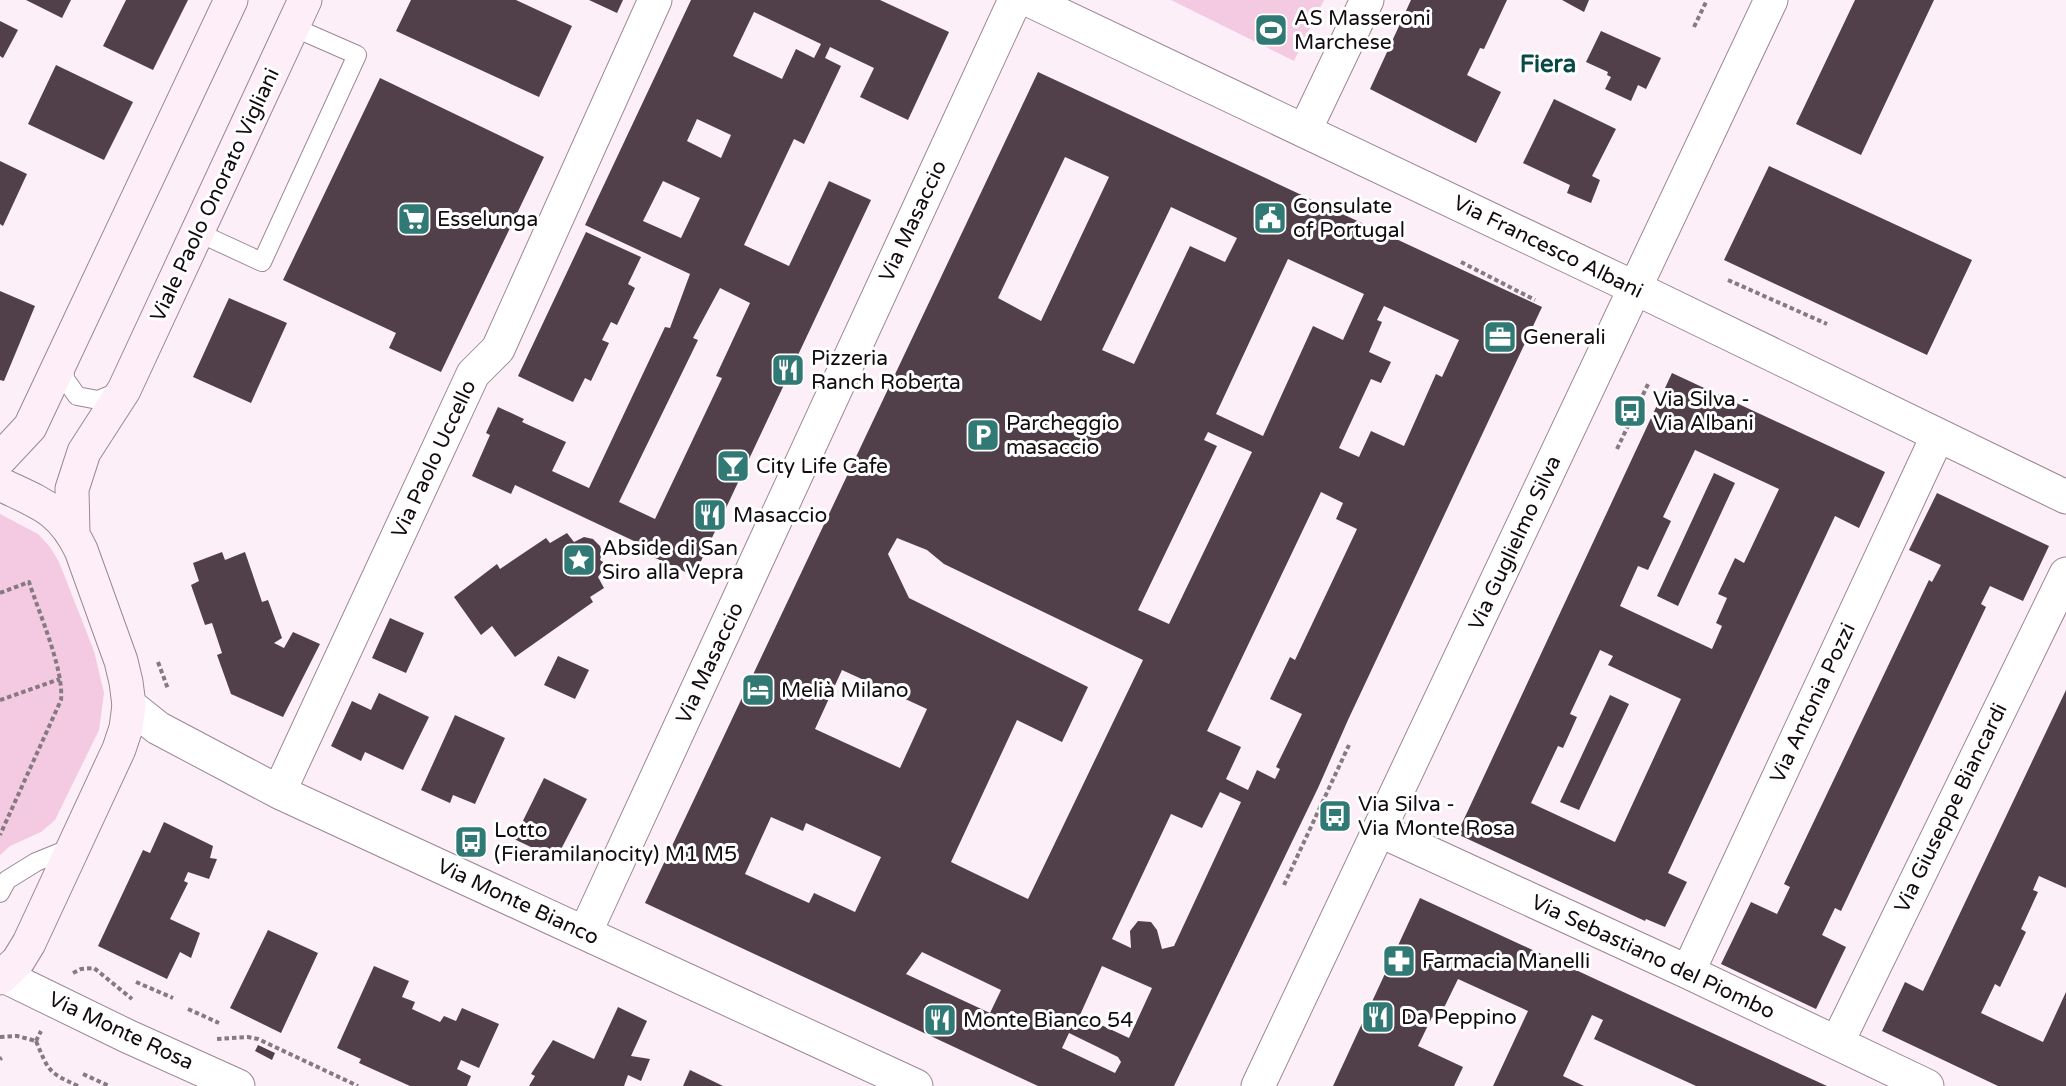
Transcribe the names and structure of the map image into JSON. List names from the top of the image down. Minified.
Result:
{"streets":{"street":["Viale Paolo Onorato Vigliani","Via Masaccio","Via Francesco Albani","Via Paolo Uccello","Via Guglielmo Silva","Via Antonia Pozzi","Via Giuseppe Biancardi","Via Monte Bianco","Via Sebastiano del Piombo","Via Monte Rosa"]},"crossings":[["Via Masaccio","Via Monte Bianco"],["Via Francesco Albani","Via Guglielmo Silva"],["Via Francesco Albani","Via Antonia Pozzi"],["Via Paolo Uccello","Via Monte Bianco"],["Via Guglielmo Silva","Via Sebastiano del Piombo"],["Via Antonia Pozzi","Via Sebastiano del Piombo"],["Via Giuseppe Biancardi","Via Sebastiano del Piombo"]],"districts":["Fiera"],"places":{"sports":["AS Masseroni Marchese"],"public building":["Consulate of Portugal"],"supermarket":["Esselunga"],"office":["Generali"],"restaurant":["Pizzeria Ranch Roberta","Masaccio","Da Peppino","Monte Bianco 54"],"bus stop":["Via Silva - Via Albani","Via Silva - Via Monte Rosa","Lotto (Fieramilanocity) M1 M5"],"parking":["Parcheggio masaccio"],"bar":["City Life Cafe"],"place":["Abside di San Siro alla Vepra"],"hotel":["Melià Milano"],"pharmacy":["Farmacia Manelli"]}}
